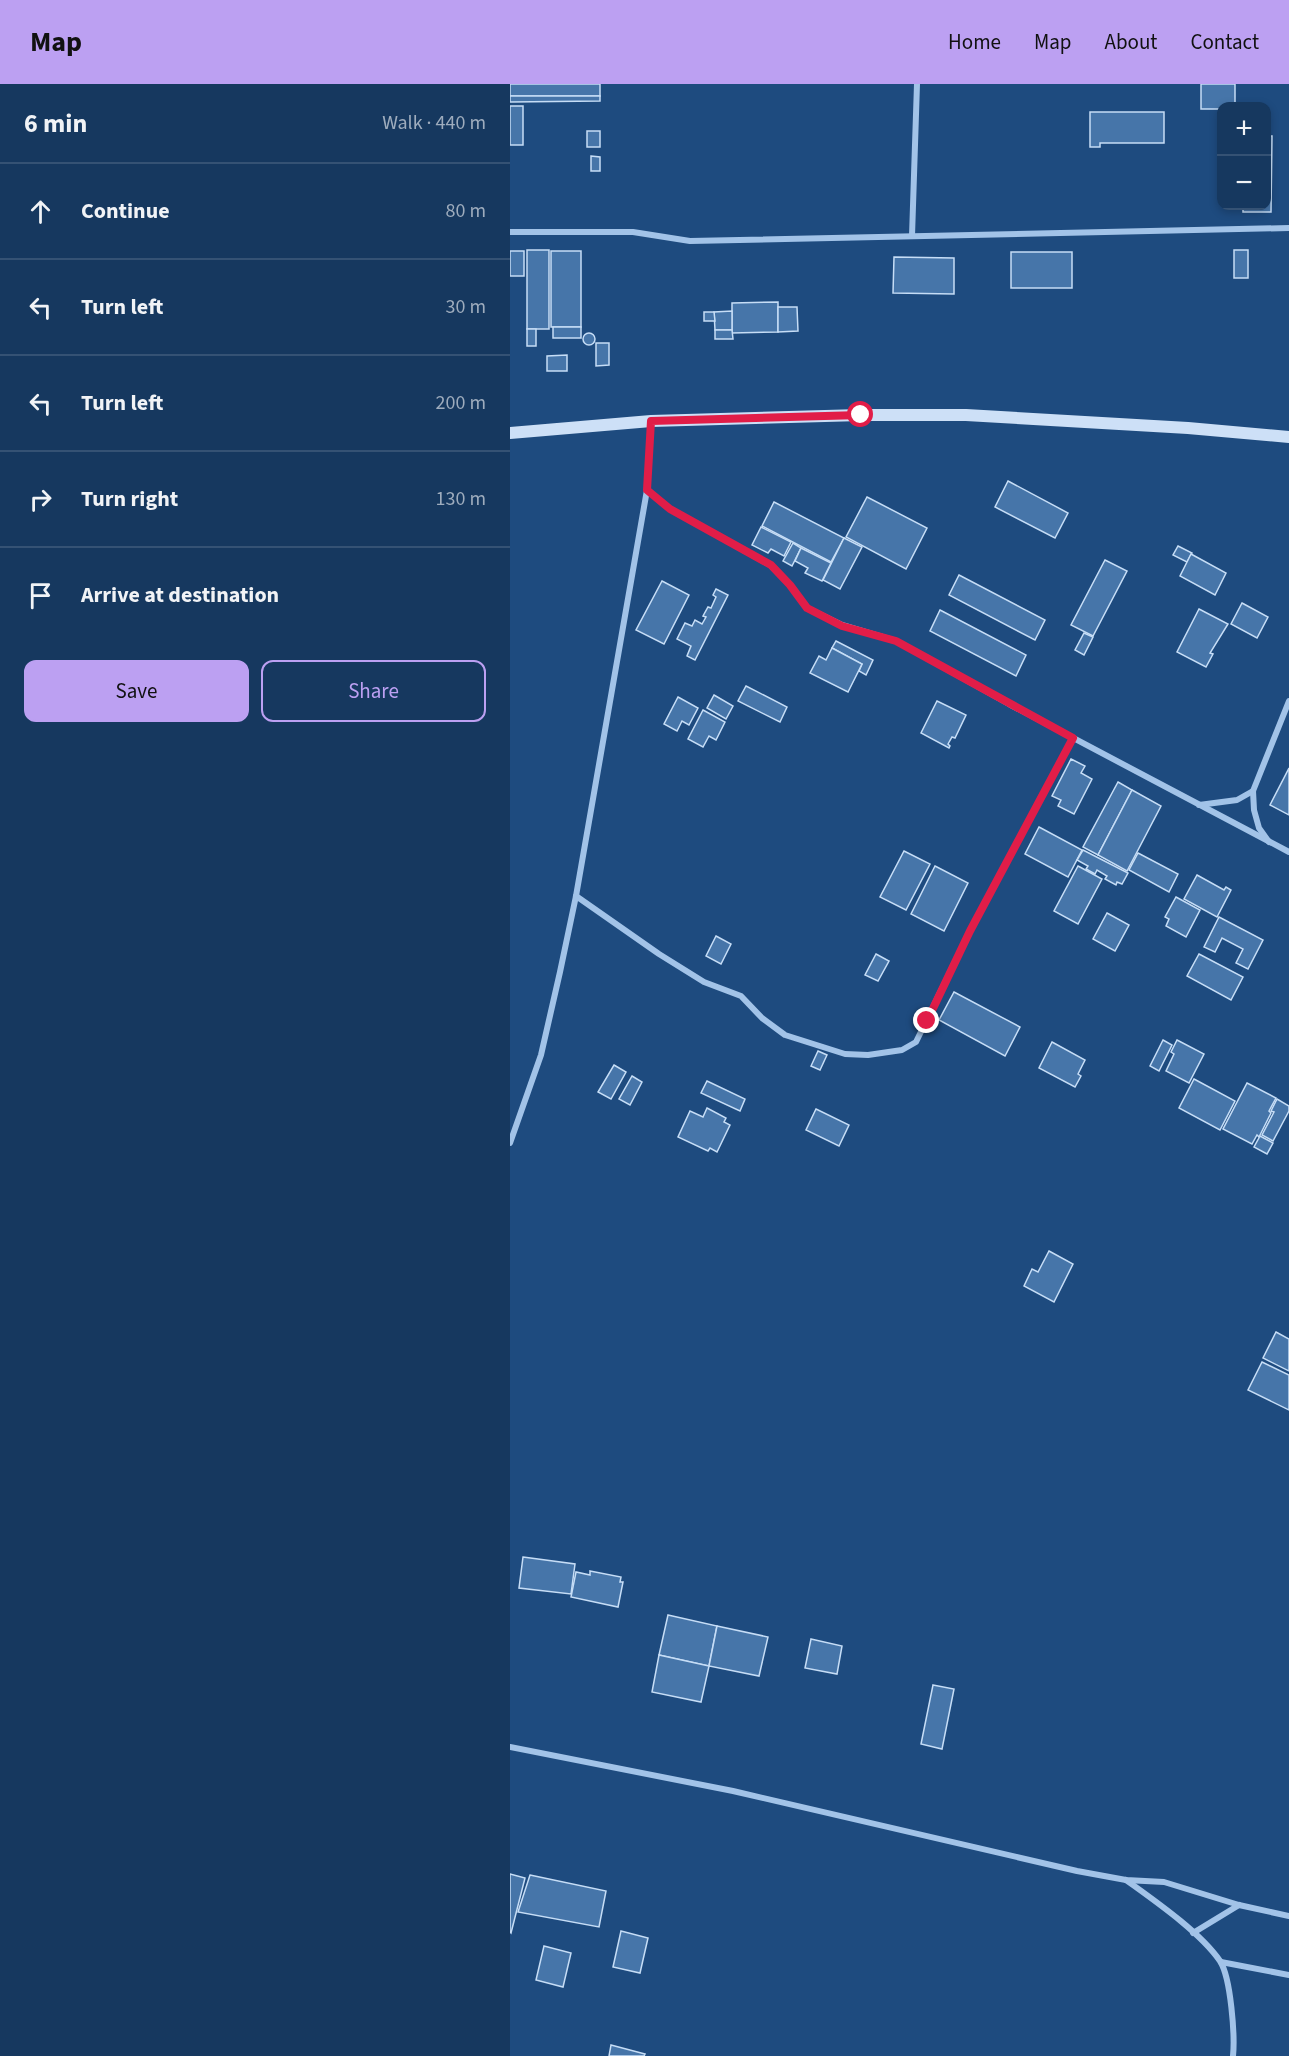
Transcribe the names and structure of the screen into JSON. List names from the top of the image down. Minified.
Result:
{"page":{"header":"Map","nav":["Home","Map","About","Contact"],"heading":["6 min","Walk · 440 m"],"map_buttons":["+","−"],"list":[["Continue","80 m"],["Turn left","30 m"],["Turn left","200 m"],["Turn right","130 m"],"Arrive at destination"],"buttons":["Save","Share"]}}
